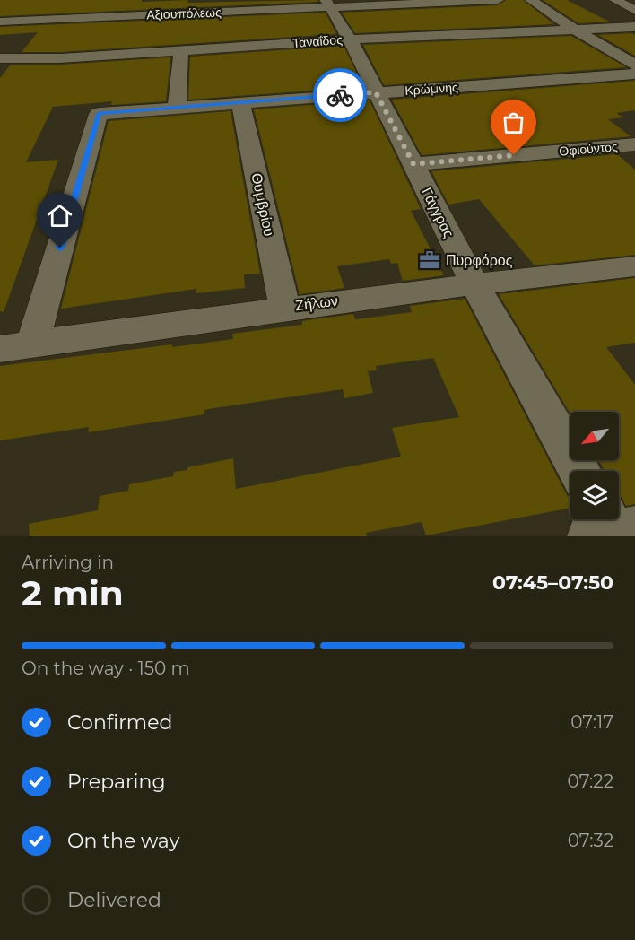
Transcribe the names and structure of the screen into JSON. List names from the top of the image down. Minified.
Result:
{"streets":{"street":["Αξιουπόλεως","Ταναΐδος","Κρώμνης","Οφιούντος","Θυμβρίου","Γάγγρας","Ζήλων"]},"crossings":[["Αξιουπόλεως","Γάγγρας"],["Ταναΐδος","Γάγγρας"],["Κρώμνης","Θυμβρίου"],["Κρώμνης","Γάγγρας"],["Κρώμνης","Ζήλων"],["Οφιούντος","Γάγγρας"],["Θυμβρίου","Ζήλων"],["Γάγγρας","Ζήλων"]],"places":{"office":["Πυρφόρος"]},"north":"bottom left","page":{"heading":["2 min","Arriving in","07:45–07:50"],"bar":"On the way · 150 m","list":[["Confirmed","07:17"],["Preparing","07:22"],["On the way","07:32"],"Delivered"]}}
